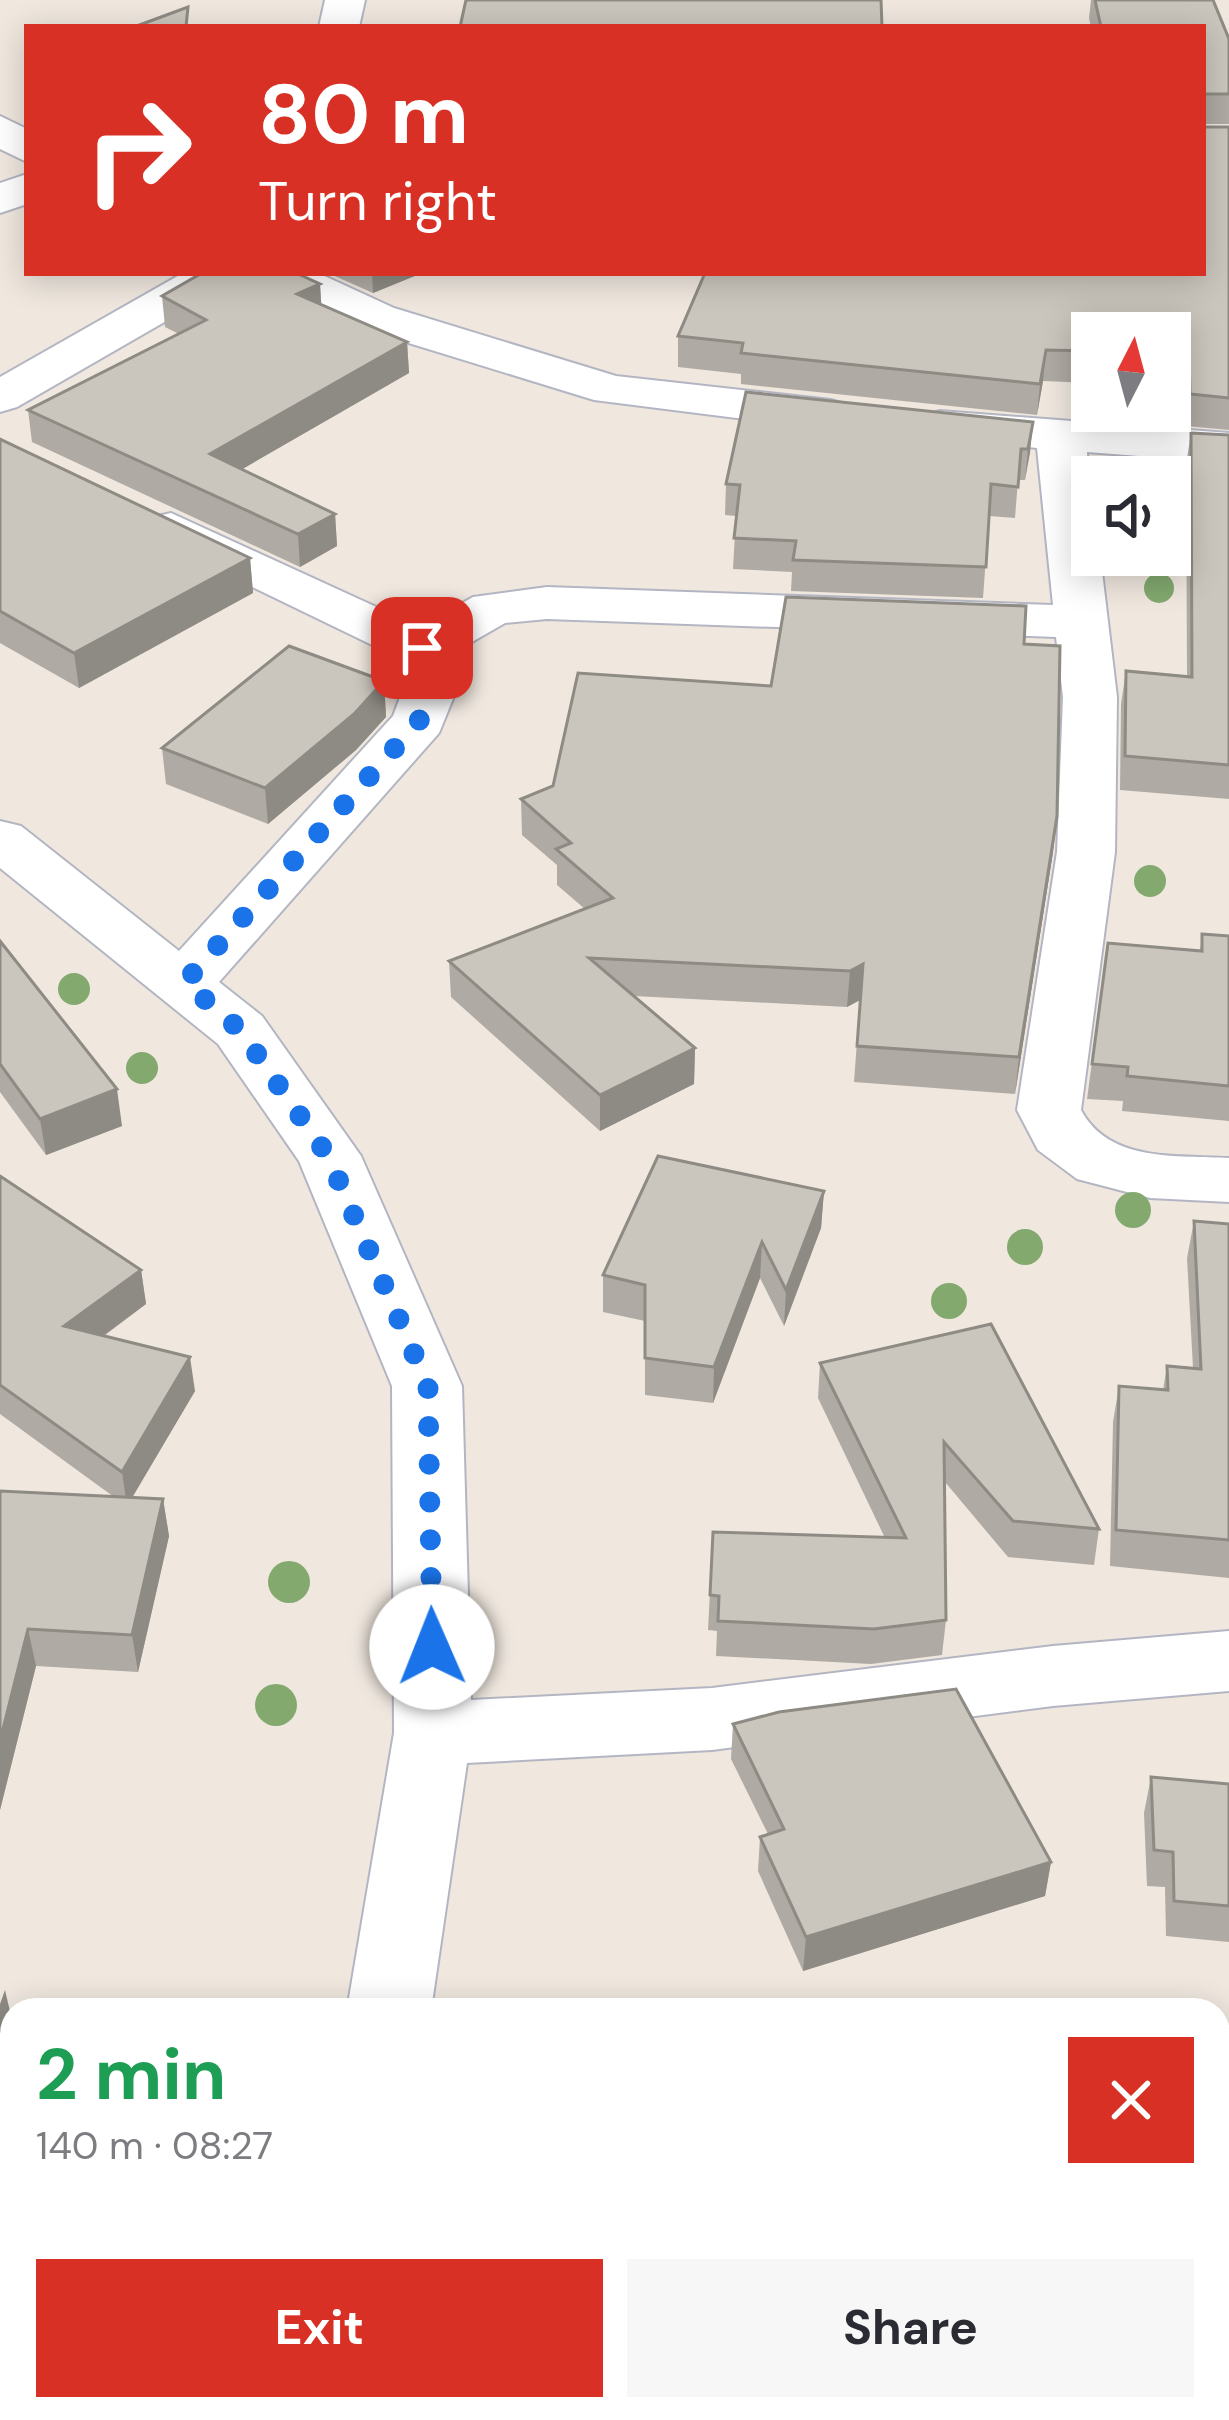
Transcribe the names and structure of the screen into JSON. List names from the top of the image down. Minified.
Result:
{"north":"top","page":{"turn":["80 m","Turn right"],"heading":["2 min","140 m · 08:27"],"buttons":["Exit","Share"]}}
